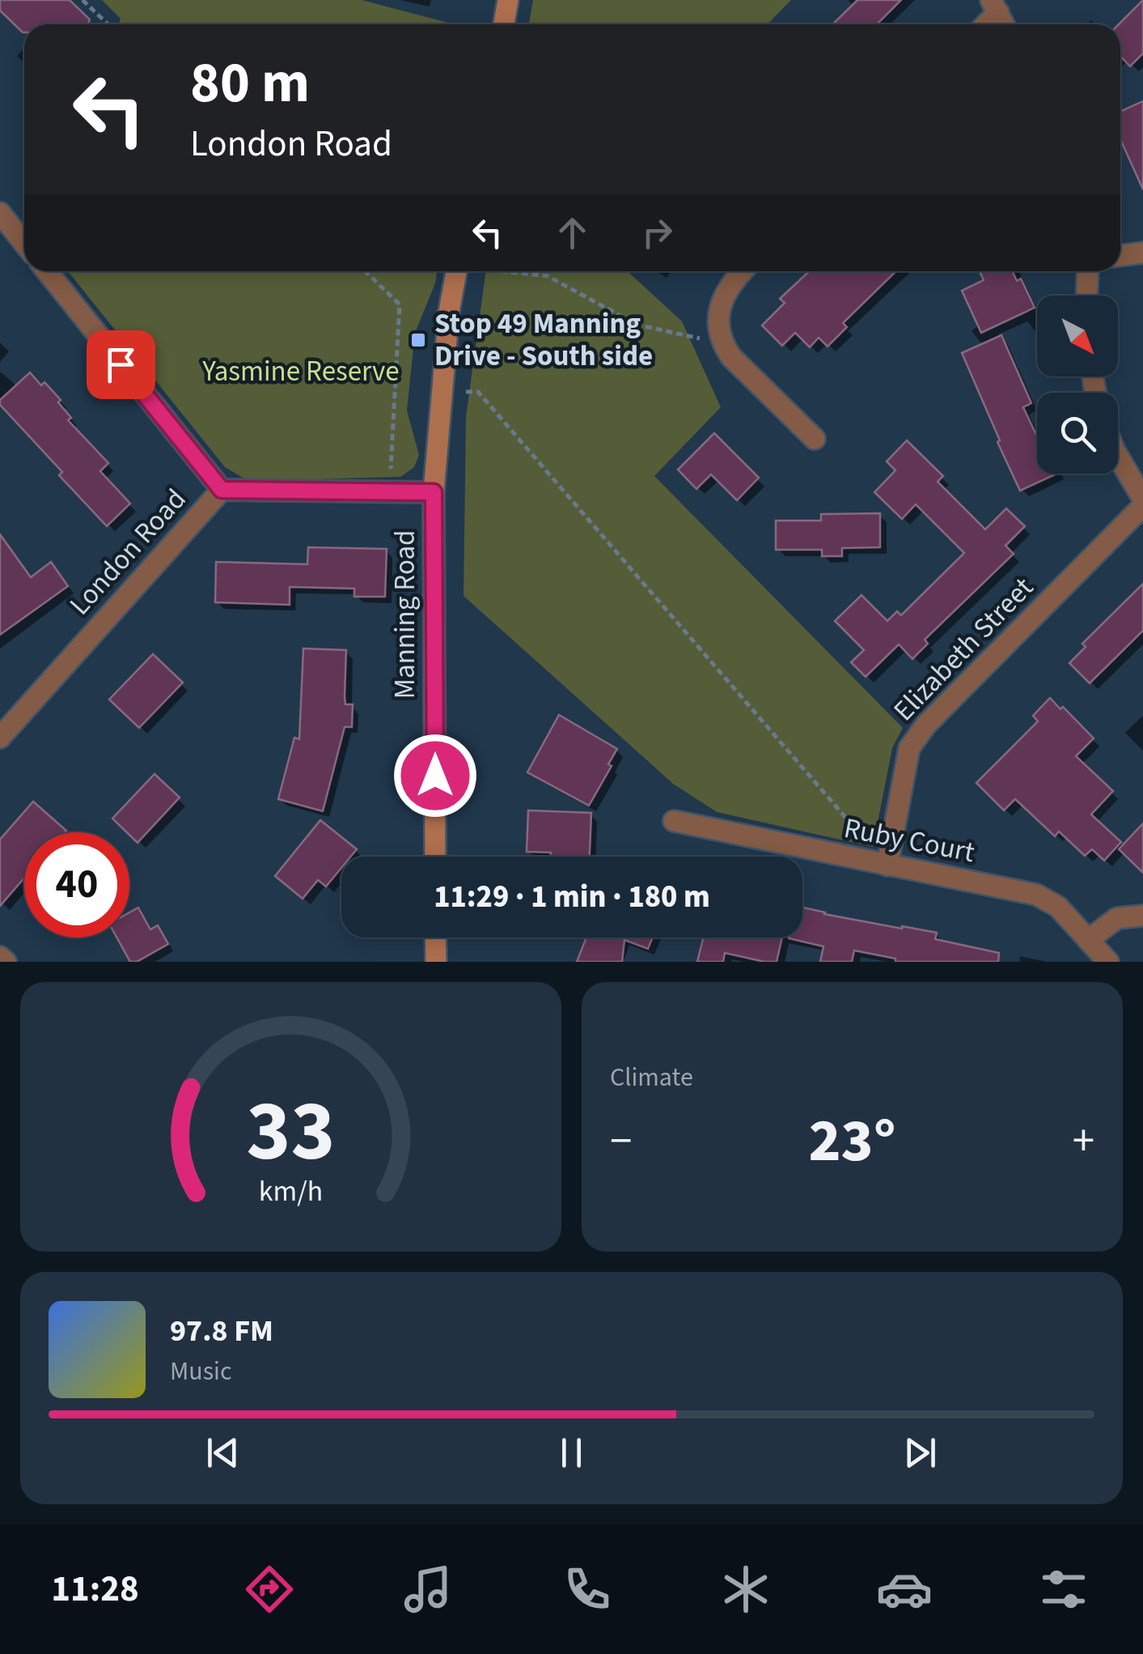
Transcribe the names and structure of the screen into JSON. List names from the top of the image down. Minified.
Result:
{"streets":{"street":["London Road","Manning Road","Elizabeth Street","Ruby Court"]},"crossings":[["London Road","Manning Road"],["Elizabeth Street","Ruby Court"]],"parks":["Yasmine Reserve"],"places":{"transit":["Stop 49 Manning Drive - South side"]},"north":"bottom right","page":{"turn":["80 m","London Road"],"limit":"40","trip":"11:29 · 1 min · 180 m","tile":"Climate","heat":["−","23°","+"],"song":["97.8 FM","Music"],"tabs":"11:28","gauge":["33","km/h"]}}
